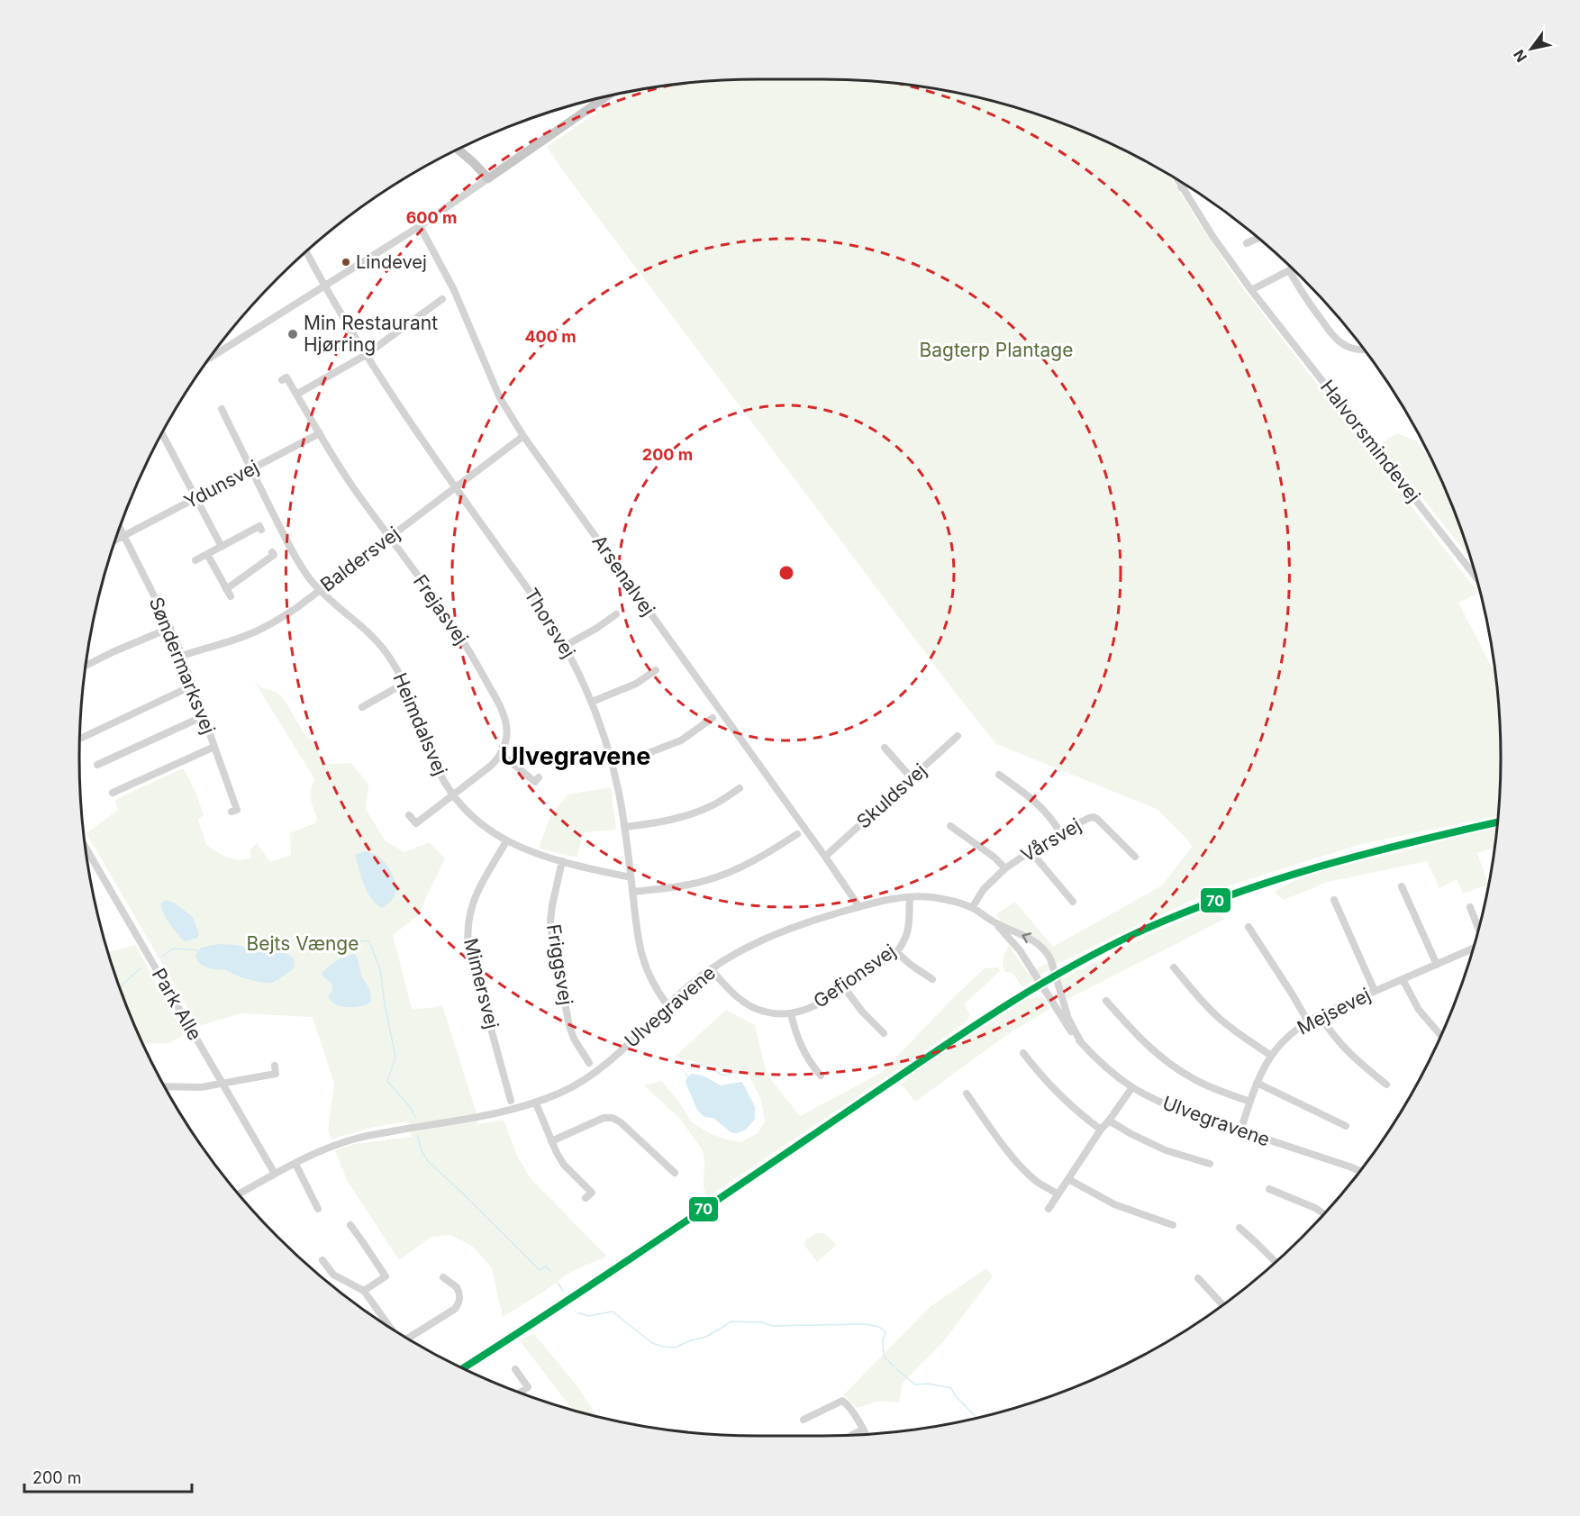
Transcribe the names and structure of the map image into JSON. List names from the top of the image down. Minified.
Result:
{"streets":{"street":["Halvorsmindevej","Ydunsvej","Baldersvej","Arsenalvej","Frejasvej","Thorsvej","Søndermarksvej","Heimdalsvej","Skuldsvej","Vårsvej","Friggsvej","Gefionsvej","Mimersvej","Park Alle","Ulvegravene","Mejsevej"]},"crossings":[["Ydunsvej","Frejasvej"],["Ydunsvej","Søndermarksvej"],["Ydunsvej","Heimdalsvej"],["Baldersvej","Arsenalvej"],["Baldersvej","Frejasvej"],["Baldersvej","Thorsvej"],["Baldersvej","Søndermarksvej"],["Baldersvej","Heimdalsvej"],["Arsenalvej","Skuldsvej"],["Arsenalvej","Ulvegravene"],["Thorsvej","Heimdalsvej"],["Thorsvej","Ulvegravene"],["Heimdalsvej","Friggsvej"],["Heimdalsvej","Mimersvej"],["Vårsvej","Ulvegravene"],["Gefionsvej","Ulvegravene"],["Park Alle","Ulvegravene"],["Ulvegravene","Mejsevej"]],"districts":["Ulvegravene"],"parks":["Bagterp Plantage","Bejts Vænge"],"places":["Lindevej","Min Restaurant Hjørring"],"lines":["transit line 70"],"scale_bar":"200 m","north":"bottom left","rings":["600 m","400 m","200 m"]}
